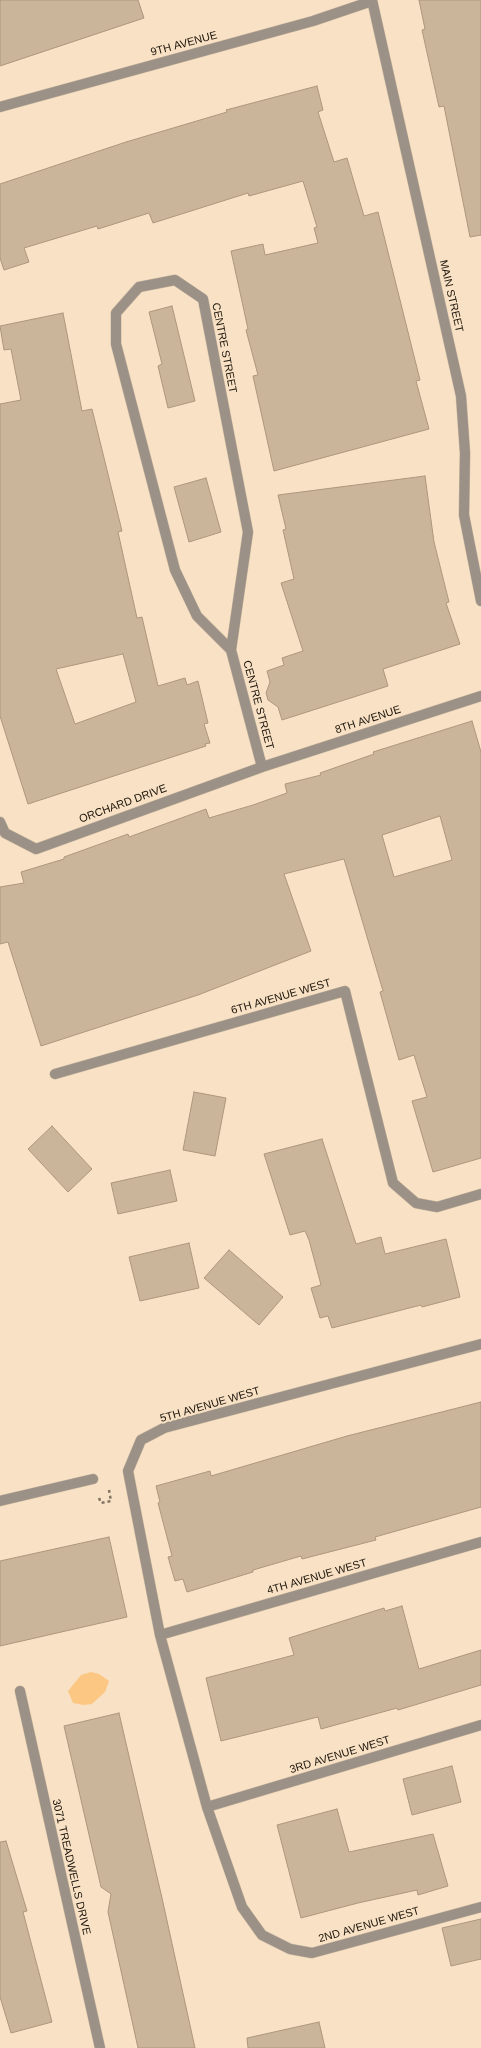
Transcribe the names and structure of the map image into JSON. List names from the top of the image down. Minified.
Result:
{"streets":{"street":["9TH AVENUE","MAIN STREET","CENTRE STREET","8TH AVENUE","ORCHARD DRIVE","6TH AVENUE WEST","5TH AVENUE WEST","4TH AVENUE WEST","3RD AVENUE WEST","3071 TREADWELLS DRIVE","2ND AVENUE WEST"]},"crossings":[["9TH AVENUE","MAIN STREET"],["CENTRE STREET","8TH AVENUE"],["CENTRE STREET","ORCHARD DRIVE"],["8TH AVENUE","ORCHARD DRIVE"],["5TH AVENUE WEST","4TH AVENUE WEST"],["5TH AVENUE WEST","3RD AVENUE WEST"],["5TH AVENUE WEST","2ND AVENUE WEST"],["3RD AVENUE WEST","2ND AVENUE WEST"]]}
